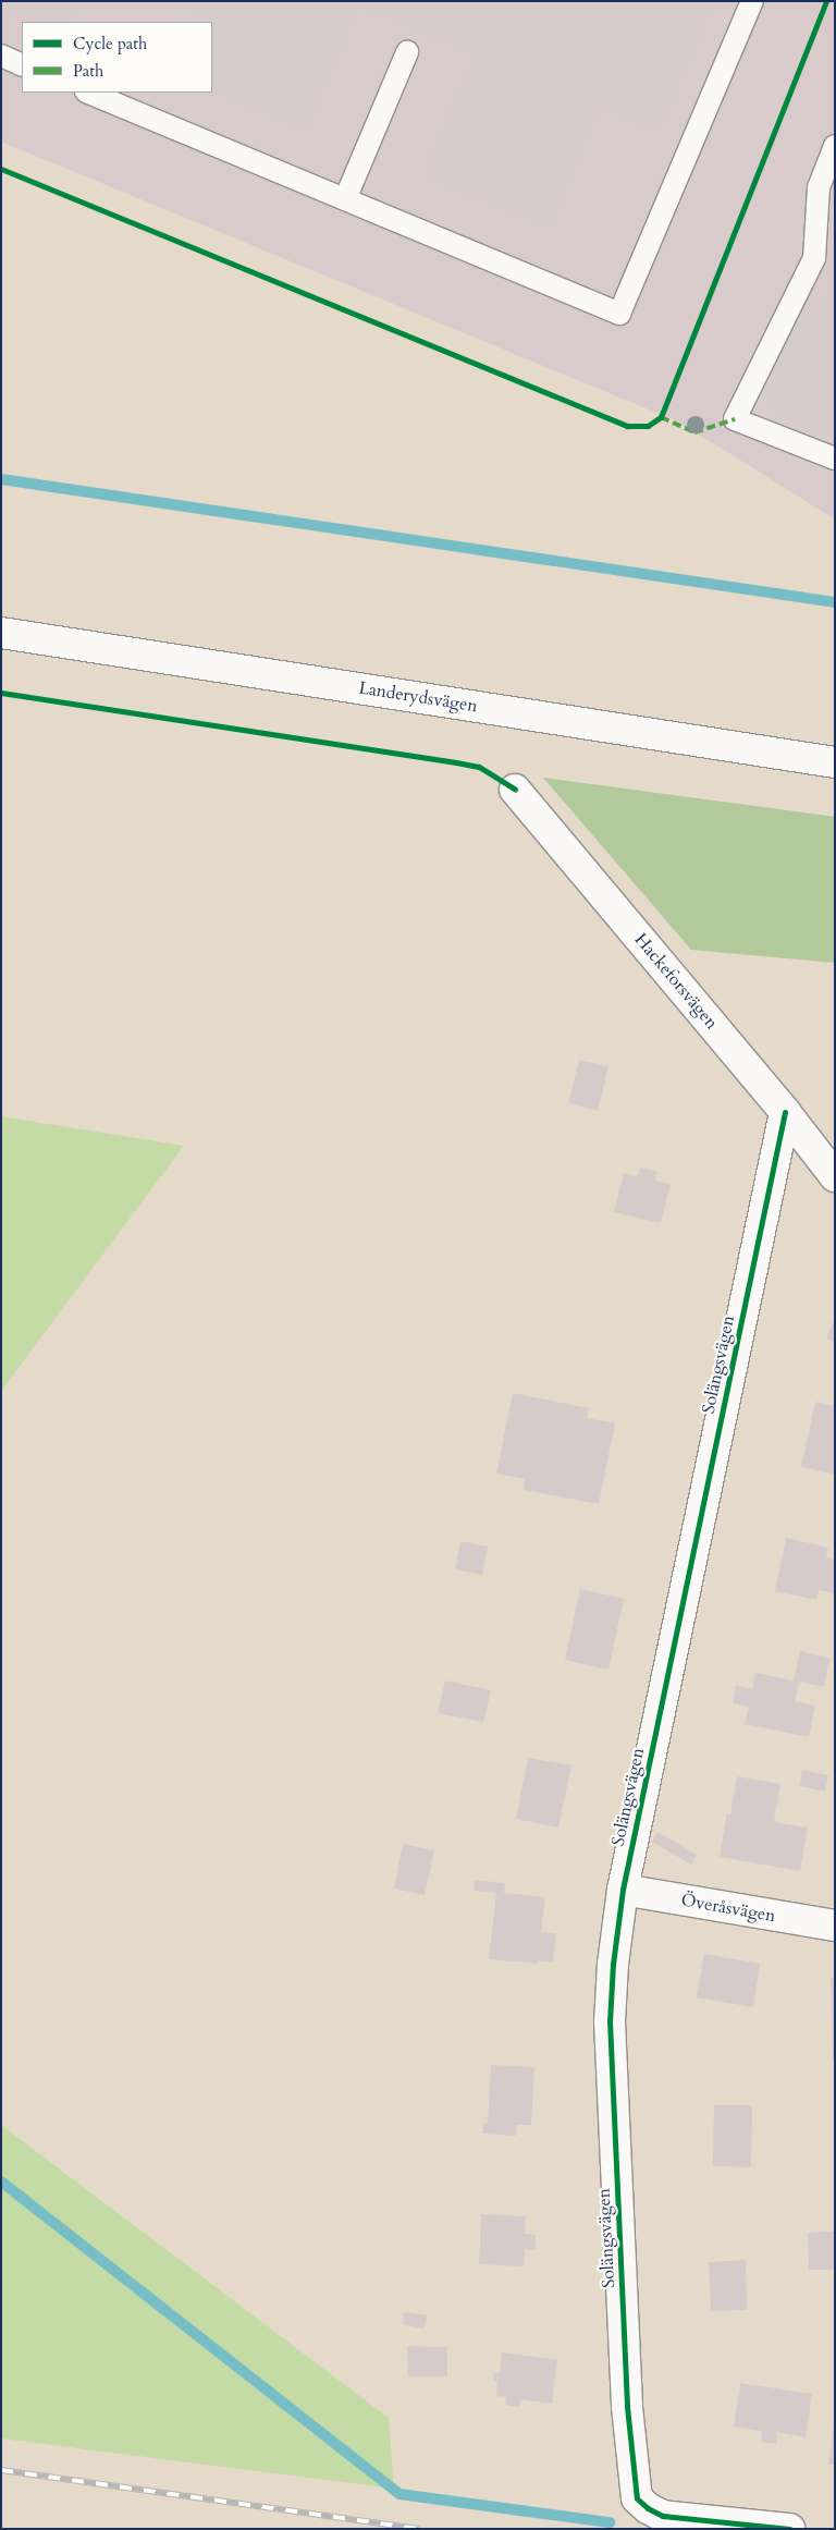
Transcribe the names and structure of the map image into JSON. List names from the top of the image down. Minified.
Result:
{"streets":{"street":["Landerydsvägen","Hackeforsvägen","Solängsvägen","Överåsvägen"]},"crossings":[["Hackeforsvägen","Solängsvägen"],["Solängsvägen","Överåsvägen"]],"legend":["Cycle path","Path"]}
